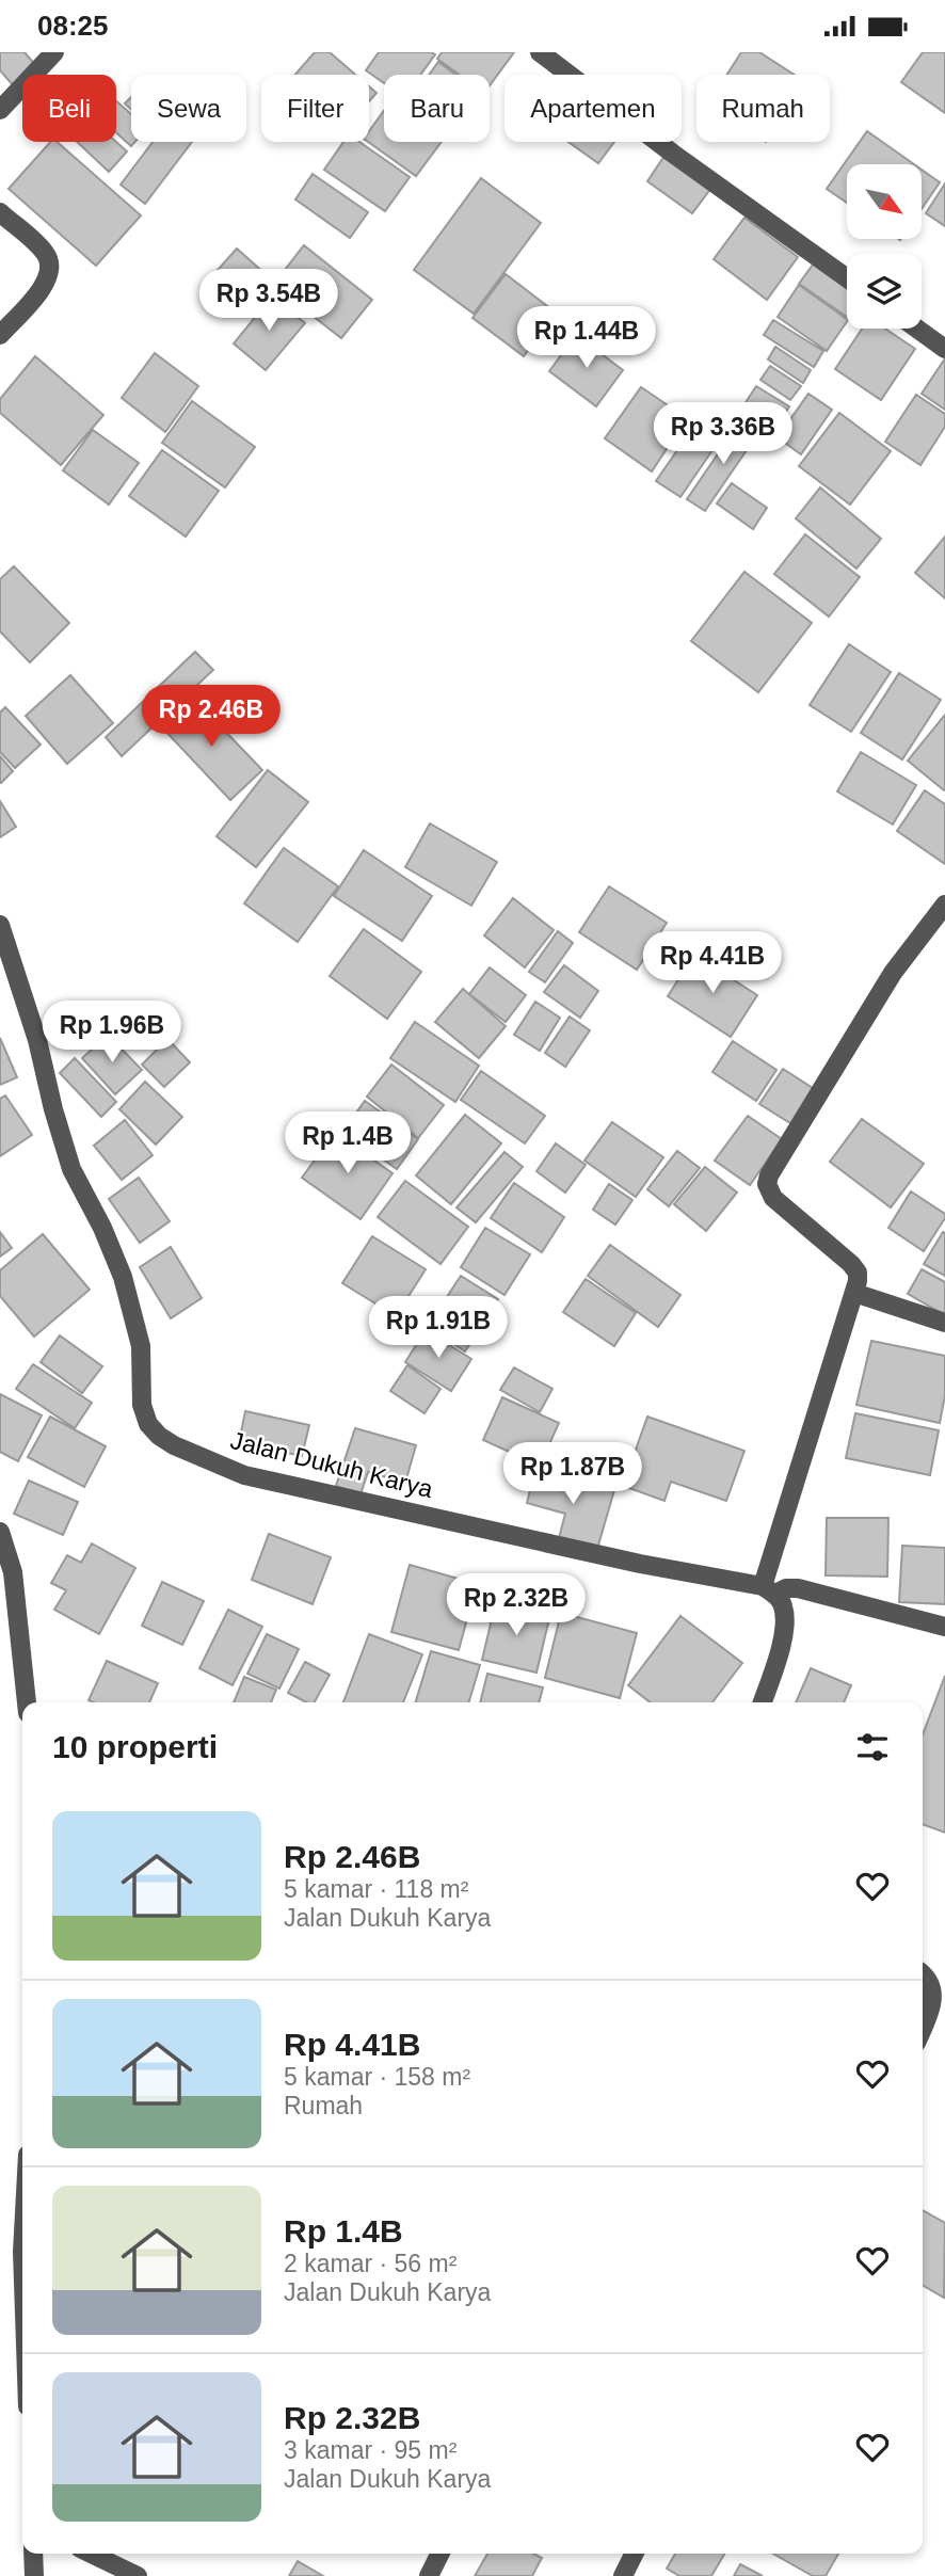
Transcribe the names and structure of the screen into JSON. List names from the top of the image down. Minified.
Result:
{"streets":{"street":["Jalan Dukuh Karya"]},"north":"bottom right","page":{"status":"08:25","chip":["Beli","Sewa","Filter","Baru","Apartemen","Rumah"],"price":["Rp 3.54B","Rp 1.44B","Rp 3.36B","Rp 2.46B","Rp 4.41B","Rp 1.96B","Rp 1.4B","Rp 1.91B","Rp 1.87B","Rp 2.32B"],"heading":"10 properti","list":[{"name":"Rp 2.46B","note":"5 kamar · 118 m² · Jalan Dukuh Karya"},{"name":"Rp 4.41B","note":"5 kamar · 158 m² · Rumah"},{"name":"Rp 1.4B","note":"2 kamar · 56 m² · Jalan Dukuh Karya"},{"name":"Rp 2.32B","note":"3 kamar · 95 m² · Jalan Dukuh Karya"}]}}
